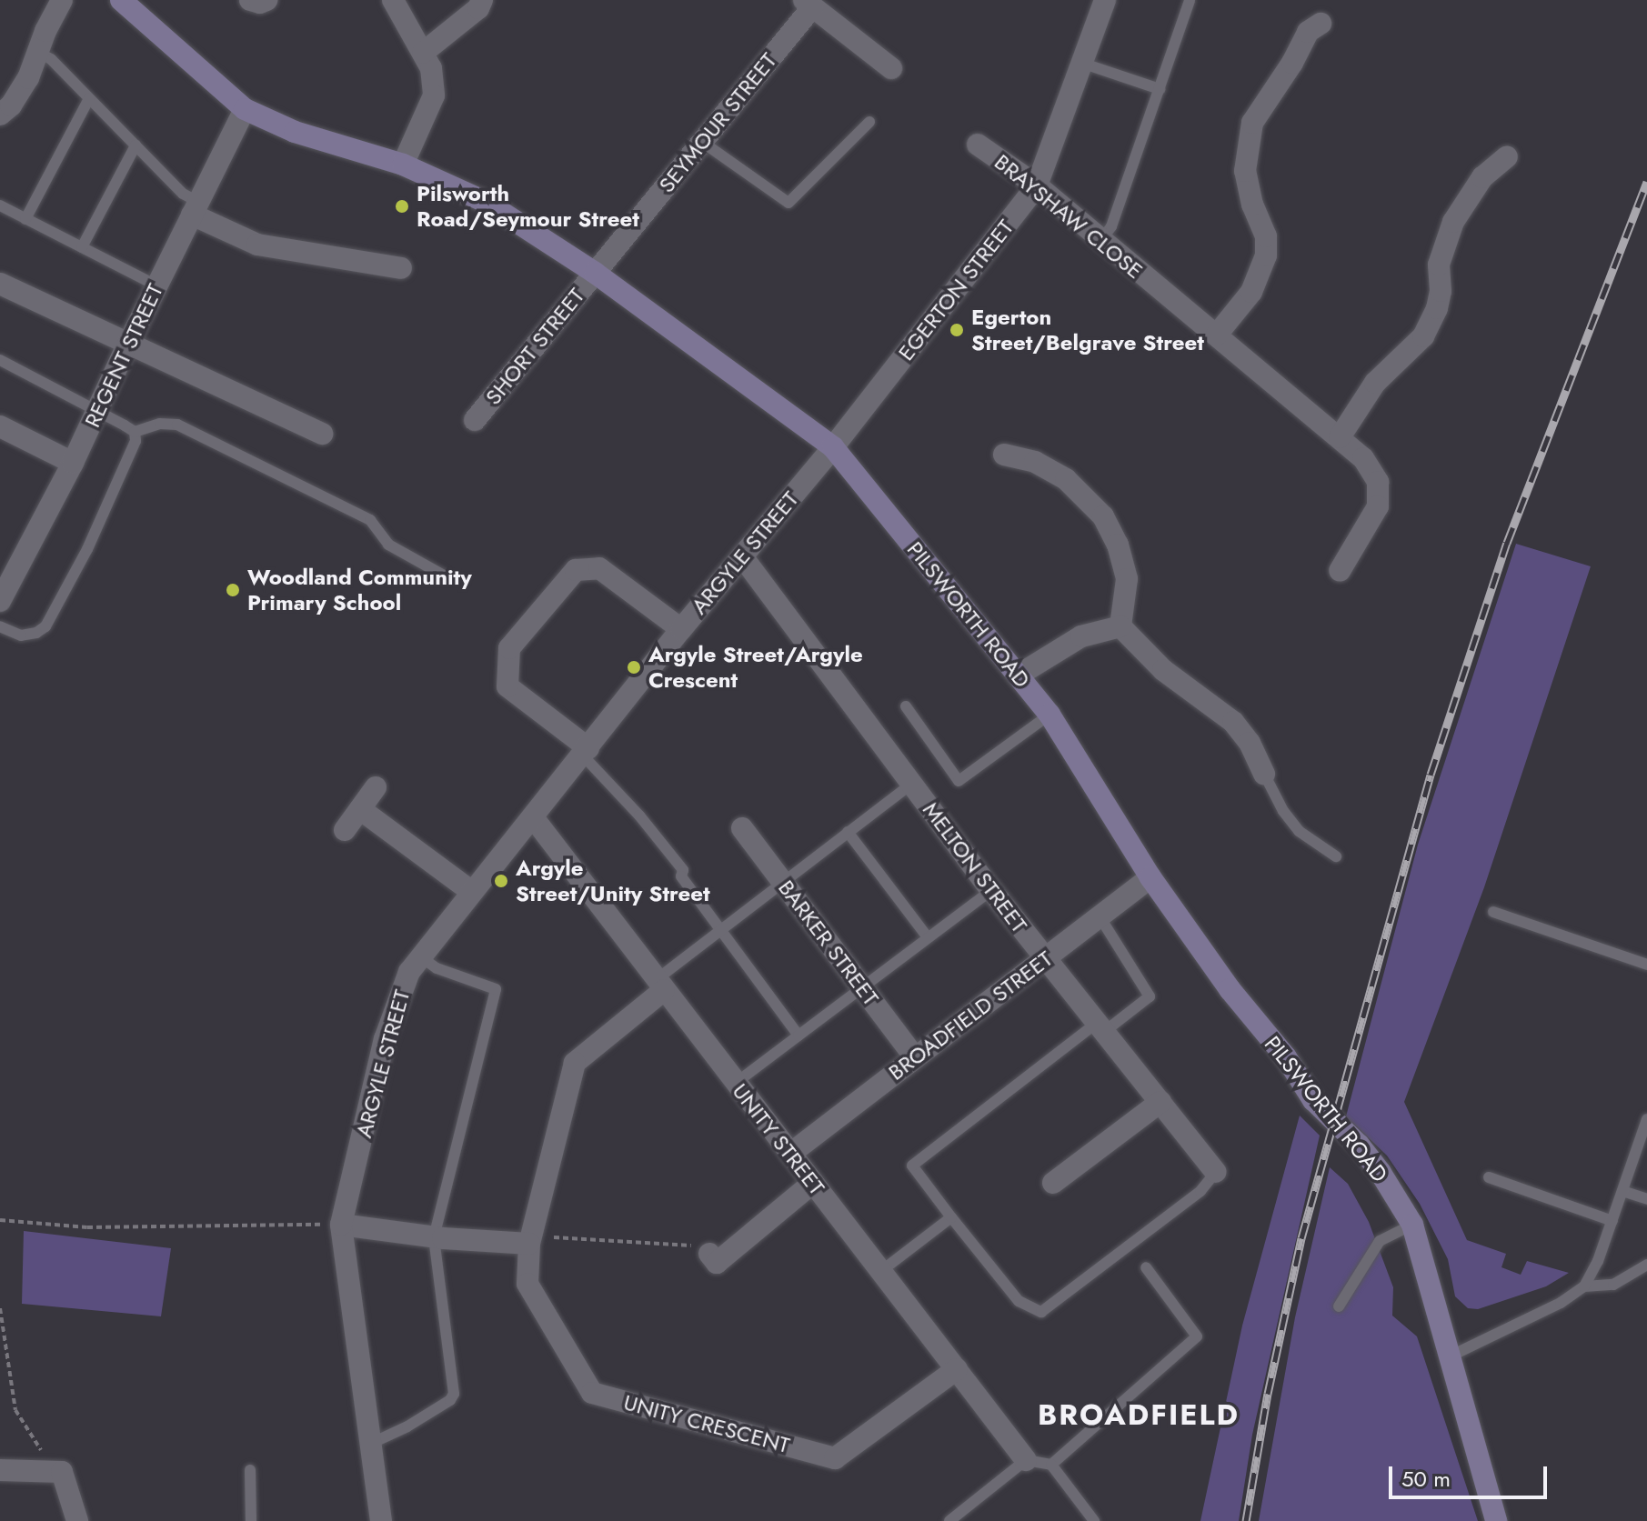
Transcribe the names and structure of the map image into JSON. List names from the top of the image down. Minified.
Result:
{"streets":{"street":["SEYMOUR STREET","BRAYSHAW CLOSE","EGERTON STREET","SHORT STREET","REGENT STREET","ARGYLE STREET","PILSWORTH ROAD","MELTON STREET","BARKER STREET","BROADFIELD STREET","UNITY STREET","UNITY CRESCENT"]},"crossings":[["SEYMOUR STREET","SHORT STREET"],["SEYMOUR STREET","PILSWORTH ROAD"],["BRAYSHAW CLOSE","EGERTON STREET"],["EGERTON STREET","ARGYLE STREET"],["EGERTON STREET","PILSWORTH ROAD"],["SHORT STREET","PILSWORTH ROAD"],["REGENT STREET","PILSWORTH ROAD"],["ARGYLE STREET","PILSWORTH ROAD"],["ARGYLE STREET","MELTON STREET"],["ARGYLE STREET","UNITY STREET"],["PILSWORTH ROAD","BROADFIELD STREET"],["MELTON STREET","BROADFIELD STREET"],["BARKER STREET","BROADFIELD STREET"],["BROADFIELD STREET","UNITY STREET"],["UNITY STREET","UNITY CRESCENT"]],"districts":["BROADFIELD"],"places":["Pilsworth Road/Seymour Street","Egerton Street/Belgrave Street","Woodland Community Primary School","Argyle Street/Argyle Crescent","Argyle Street/Unity Street"],"scale_bar":"50 m"}
